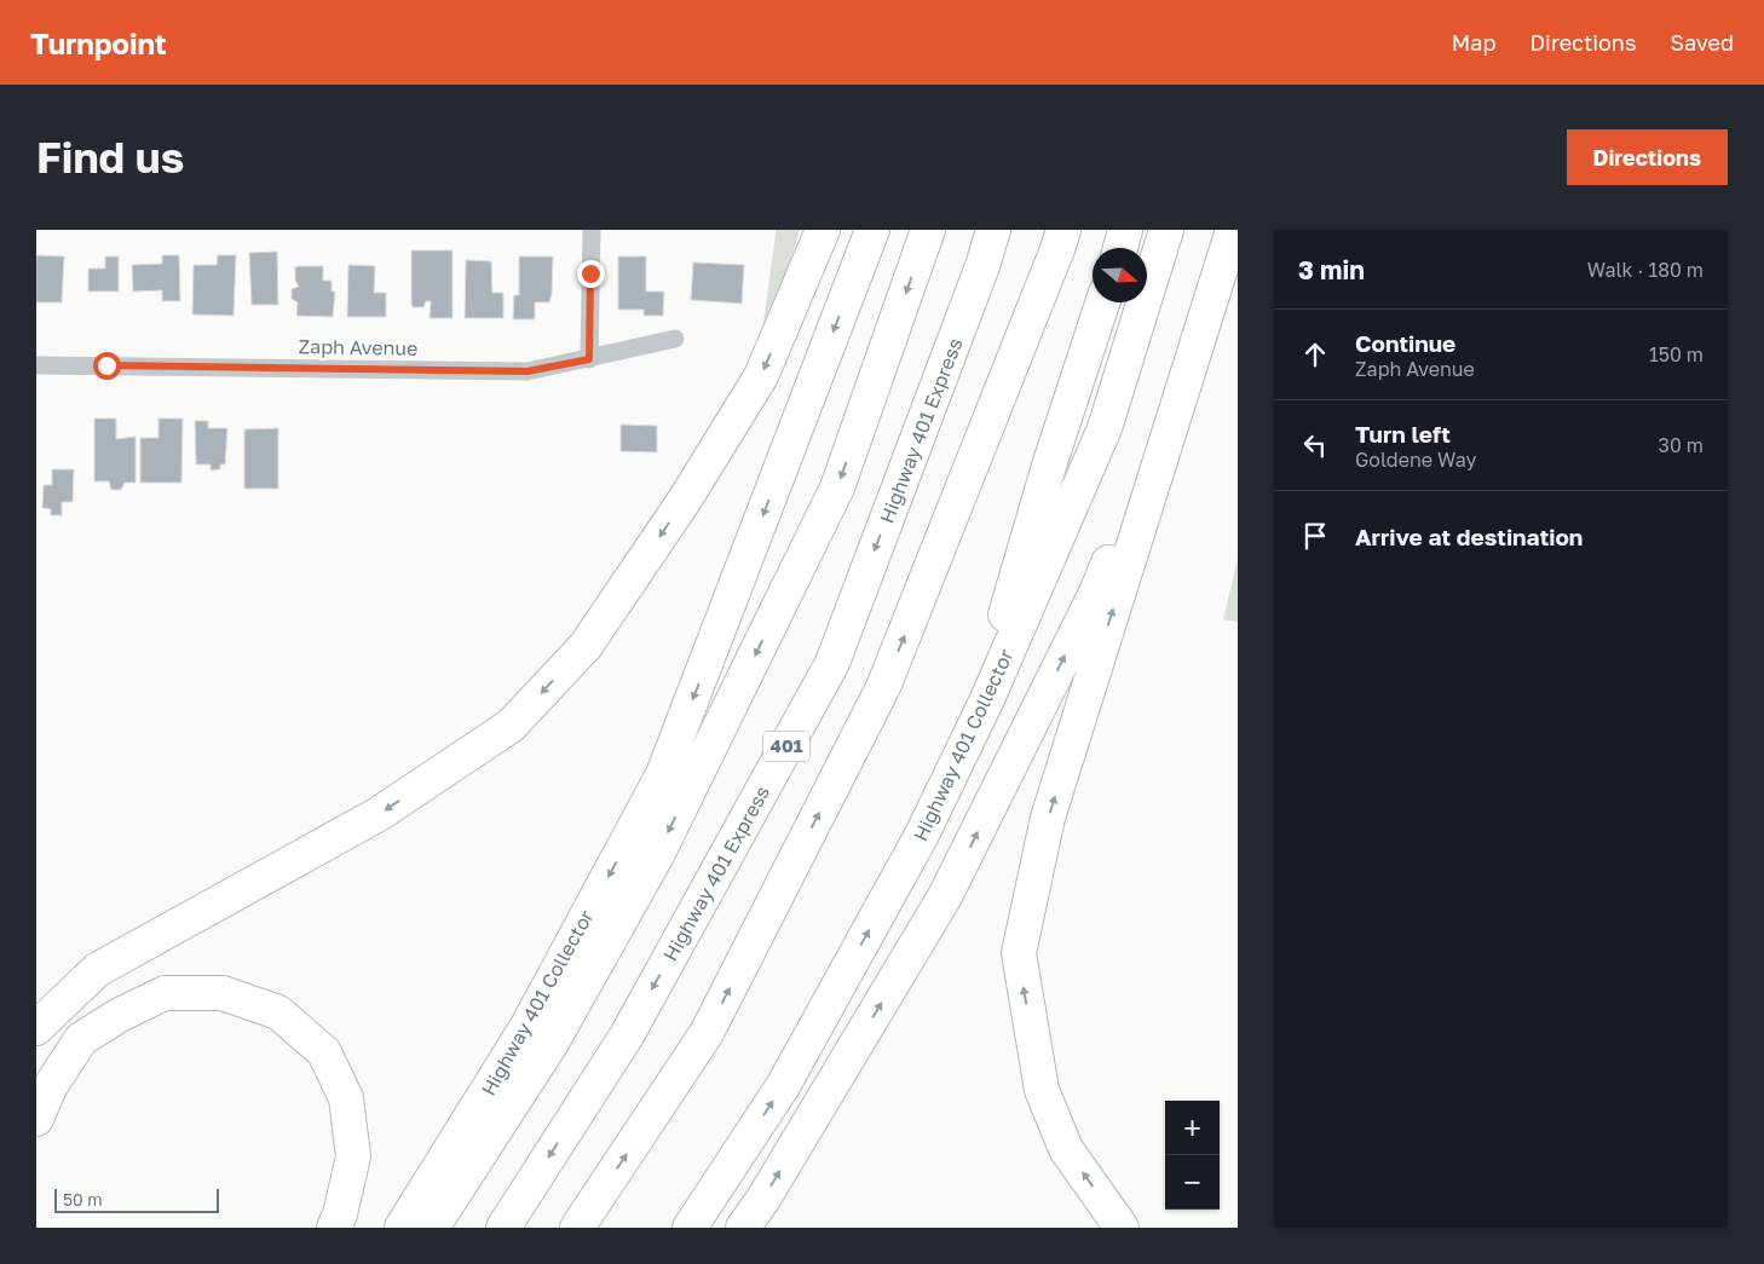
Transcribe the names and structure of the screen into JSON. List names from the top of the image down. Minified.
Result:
{"streets":{"highway":["Highway 401 Express","Highway 401 Collector","401"],"street":["Zaph Avenue"]},"scale_bar":"50 m","north":"right","page":{"header":"Turnpoint","nav":["Map","Directions","Saved"],"buttons":"Directions","title":"Find us","heading":["3 min","Walk · 180 m"],"list":[["Continue","Zaph Avenue","150 m"],["Turn left","Goldene Way","30 m"],"Arrive at destination"],"map_buttons":["+","−"],"scale":"50 m"}}
